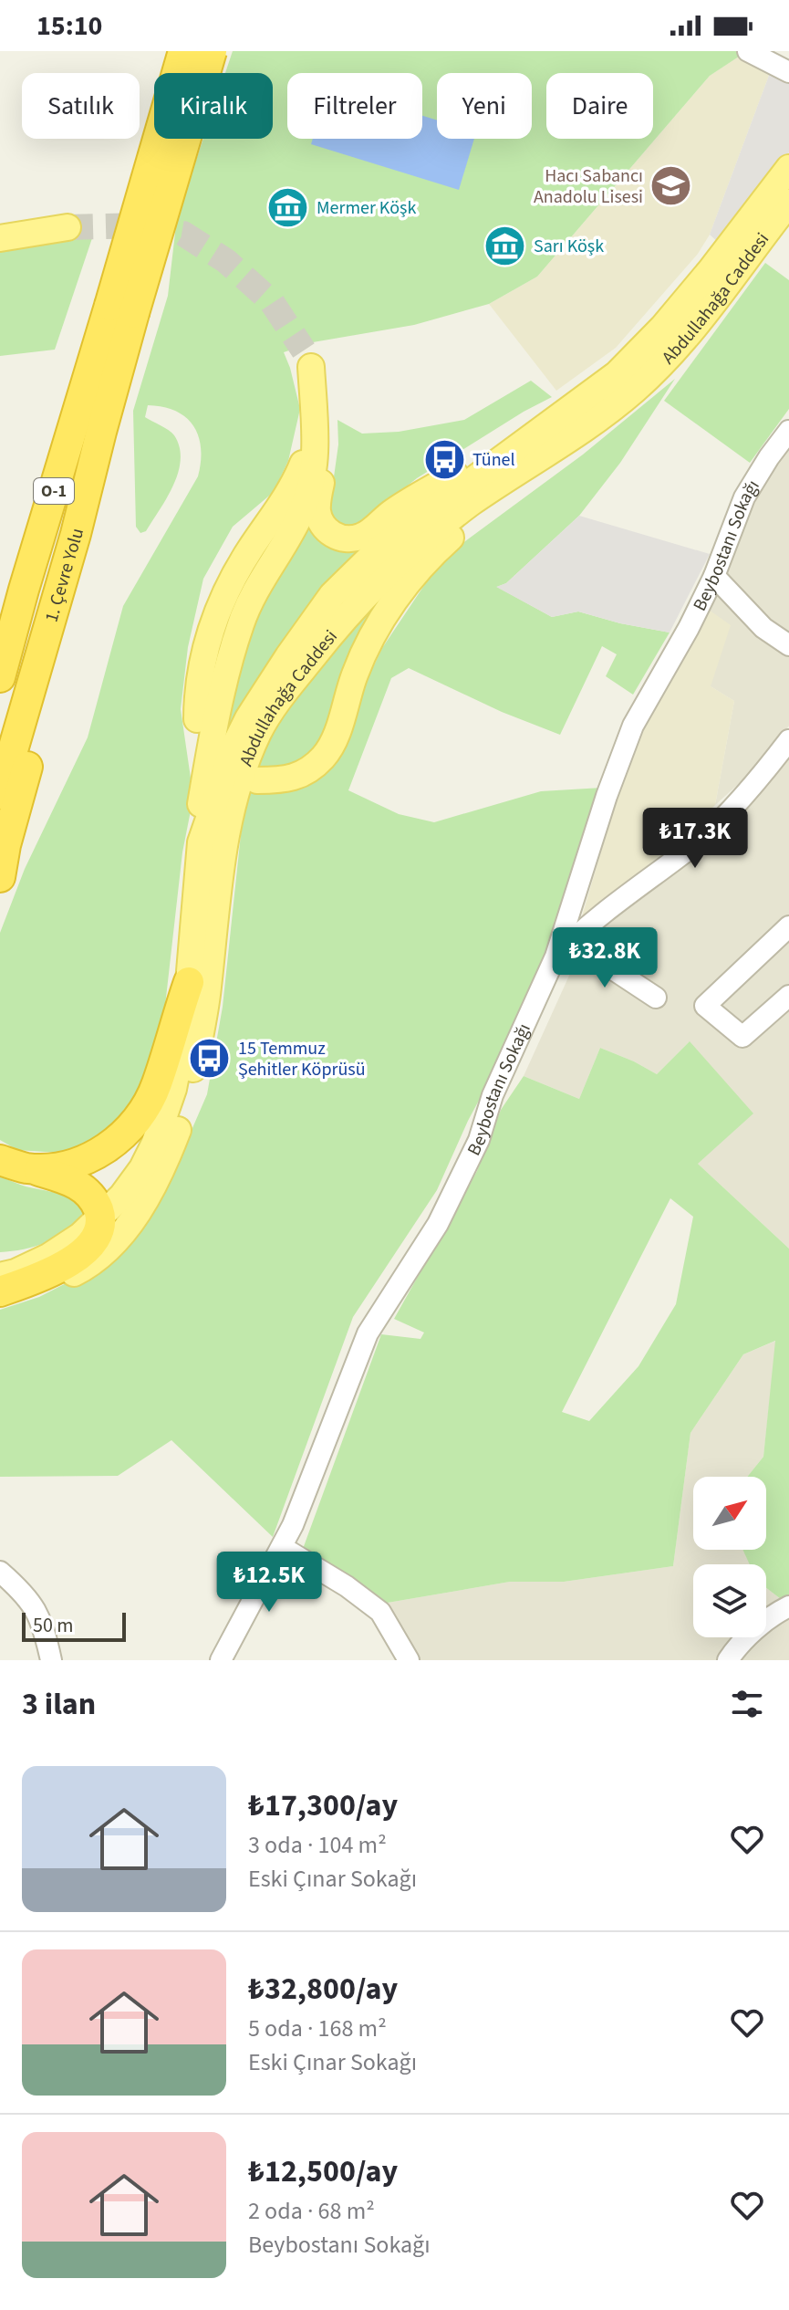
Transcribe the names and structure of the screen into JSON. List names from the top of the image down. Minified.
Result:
{"streets":{"highway":["O-1","1. Çevre Yolu"],"main road":["Abdullahağa Caddesi"],"street":["Beybostanı Sokağı"]},"crossings":[["O-1","1. Çevre Yolu"]],"places":{"school or university":["Hacı Sabancı Anadolu Lisesi"],"museum":["Mermer Köşk","Sarı Köşk"],"bus stop":["Tünel","15 Temmuz Şehitler Köprüsü"]},"scale_bar":"50 m","north":"top right","page":{"status":"15:10","chip":["Satılık","Kiralık","Filtreler","Yeni","Daire"],"price":["₺17.3K","₺32.8K","₺12.5K"],"scale":"50 m","heading":"3 ilan","list":[{"name":"₺17,300/ay","note":"3 oda · 104 m² · Eski Çınar Sokağı"},{"name":"₺32,800/ay","note":"5 oda · 168 m² · Eski Çınar Sokağı"},{"name":"₺12,500/ay","note":"2 oda · 68 m² · Beybostanı Sokağı"}]}}
